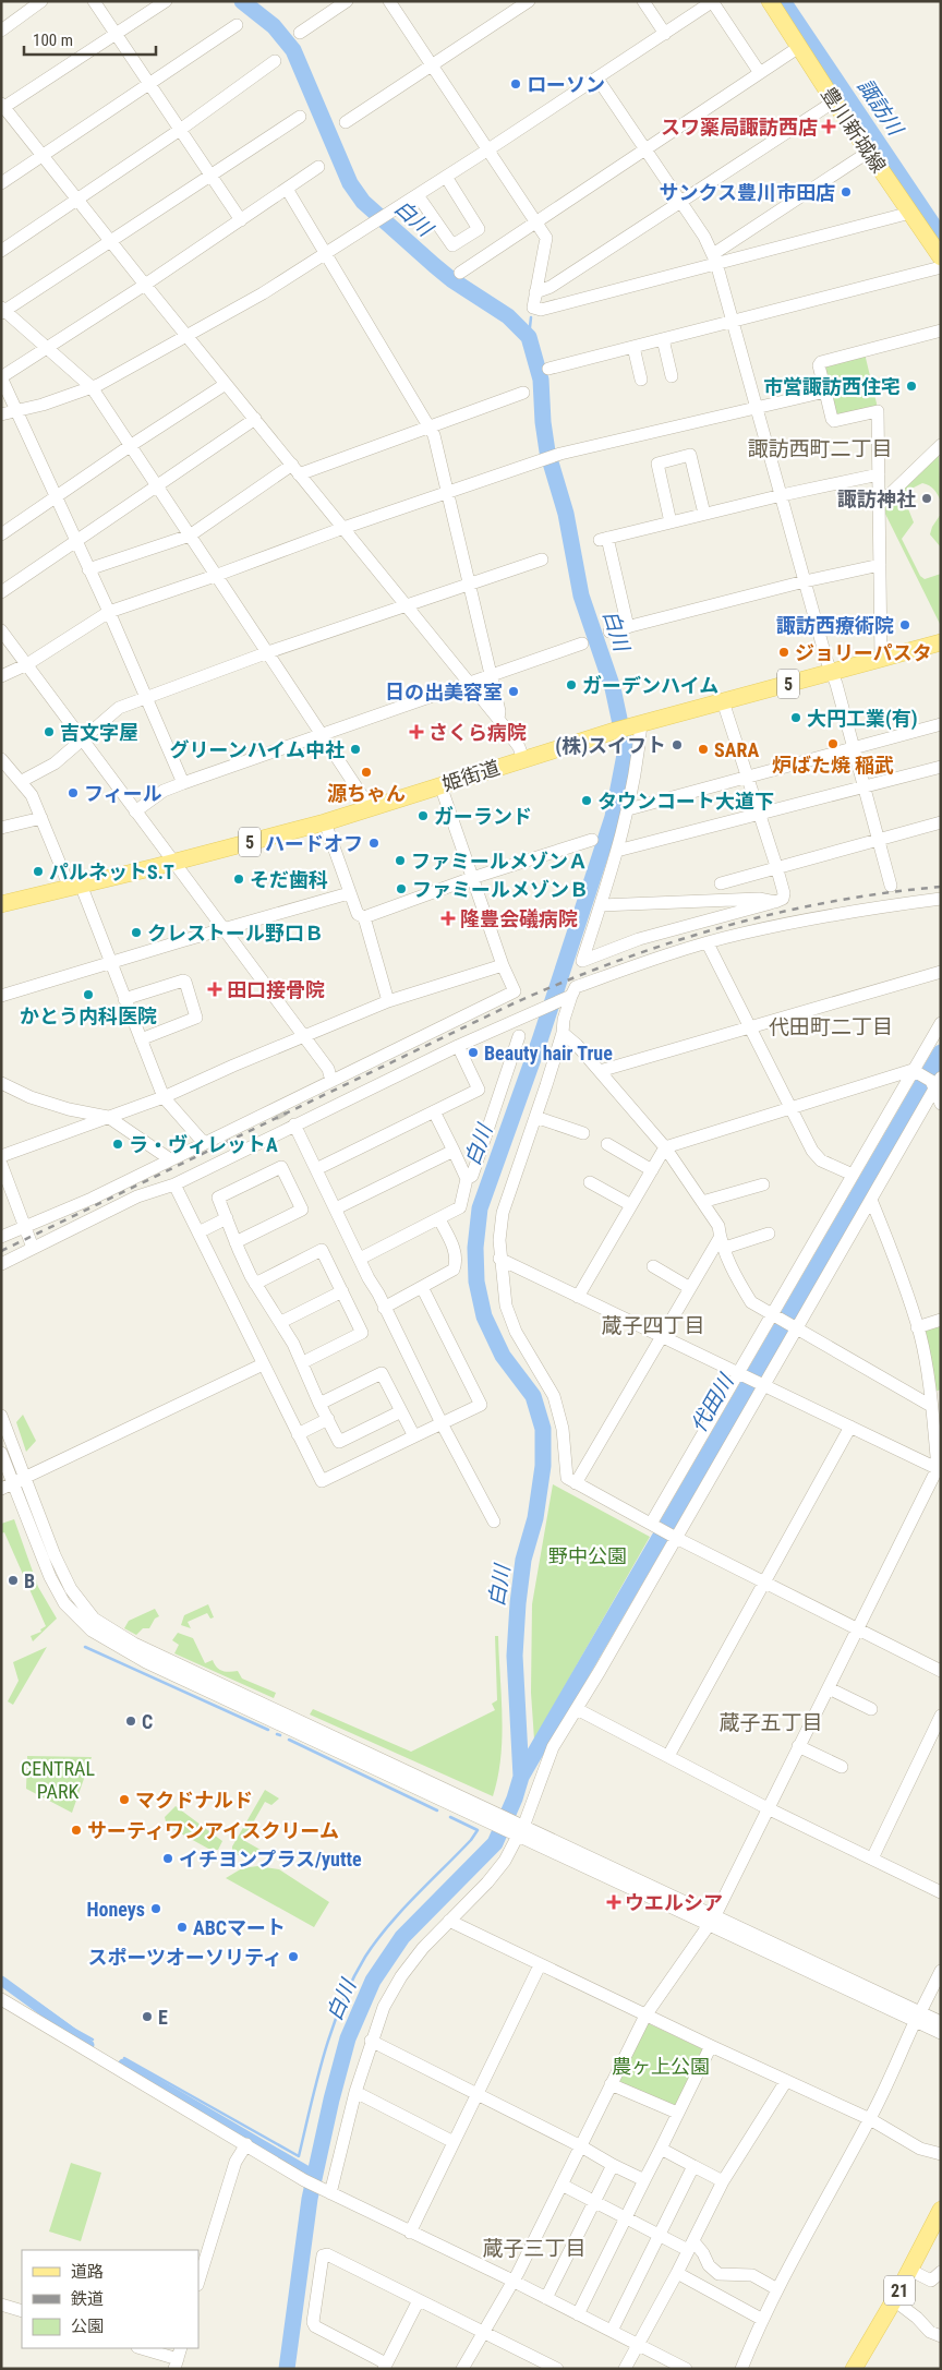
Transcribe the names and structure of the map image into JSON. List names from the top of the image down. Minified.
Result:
{"streets":{"main road":["豊川新城線","5","姫街道","21"]},"districts":["諏訪西町二丁目","代田町二丁目","蔵子四丁目","蔵子五丁目","蔵子三丁目"],"water":["諏訪川","白川","代田川"],"parks":["野中公園","CENTRAL PARK","農ヶ上公園"],"places":{"other":["ローソン","サンクス豊川市田店","市営諏訪西住宅","諏訪神社","諏訪西療術院","ジョリーパスタ","ガーデンハイム","日の出美容室","大円工業(有)","吉文字屋","炉ばた焼 稲武","(株)スイフト","グリーンハイム中社","SARA","源ちゃん","フィール","タウンコート大道下","ガーランド","ハードオフ","ファミールメゾンＡ","パルネットS.T","そだ歯科","ファミールメゾンＢ","クレストール野口Ｂ","かとう内科医院","Beauty hair True","ラ・ヴィレットA","B","C","マクドナルド","サーティワンアイスクリーム","イチヨンプラス/yutte","Honeys","ABCマート","スポーツオーソリティ","E"],"health":["スワ薬局諏訪西店","さくら病院","隆豊会礒病院","田口接骨院","ウエルシア"]},"legend":["道路","鉄道","公園"],"scale_bar":"100 m"}
